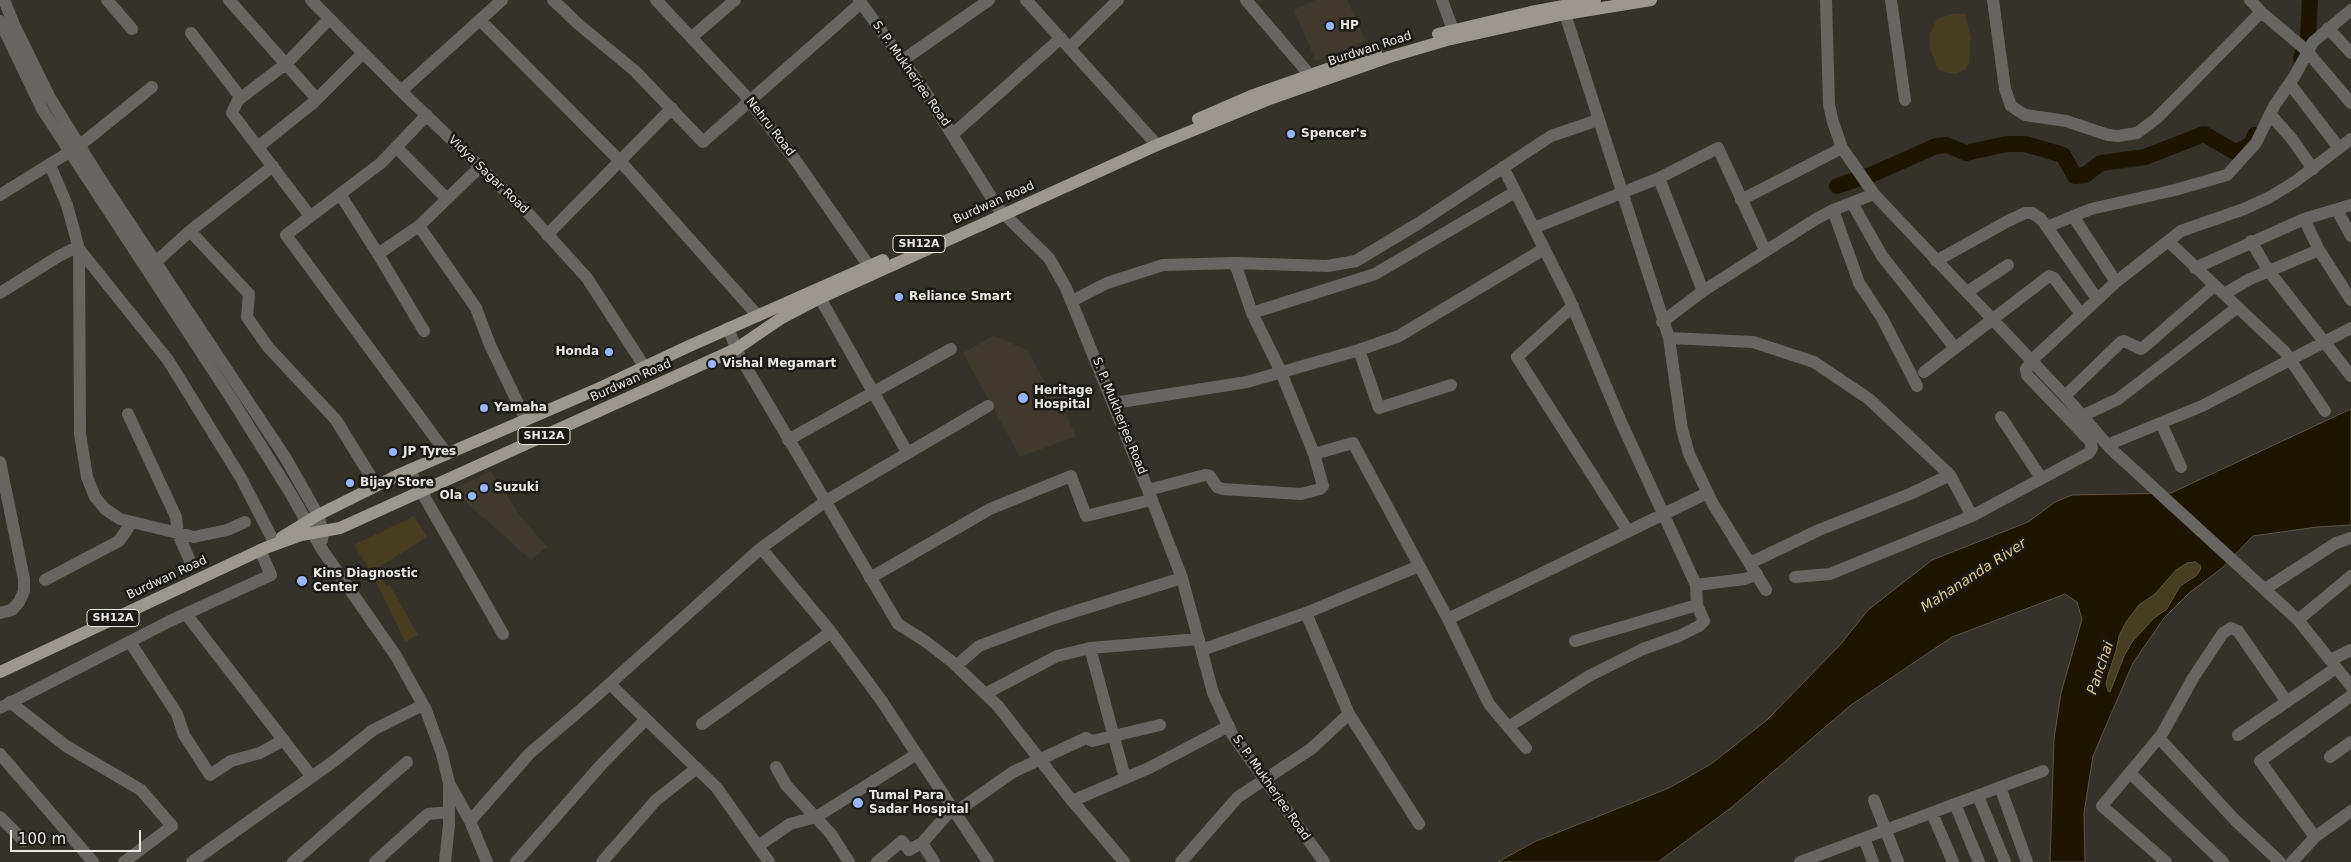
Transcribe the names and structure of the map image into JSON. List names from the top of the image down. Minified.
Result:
{"streets":{"main road":["Burdwan Road","SH12A"],"street":["S. P. Mukherjee Road","Nehru Road","Vidya Sagar Road"]},"crossings":[["Burdwan Road","S. P. Mukherjee Road"],["Burdwan Road","Nehru Road"],["Burdwan Road","Vidya Sagar Road"]],"water":["Mahananda River","Panchai"],"places":["HP","Spencer's","Reliance Smart","Honda","Vishal Megamart","Heritage Hospital","Yamaha","JP Tyres","Bijay Store","Suzuki","Ola","Kins Diagnostic Center","Tumal Para Sadar Hospital"],"scale_bar":"100 m"}
